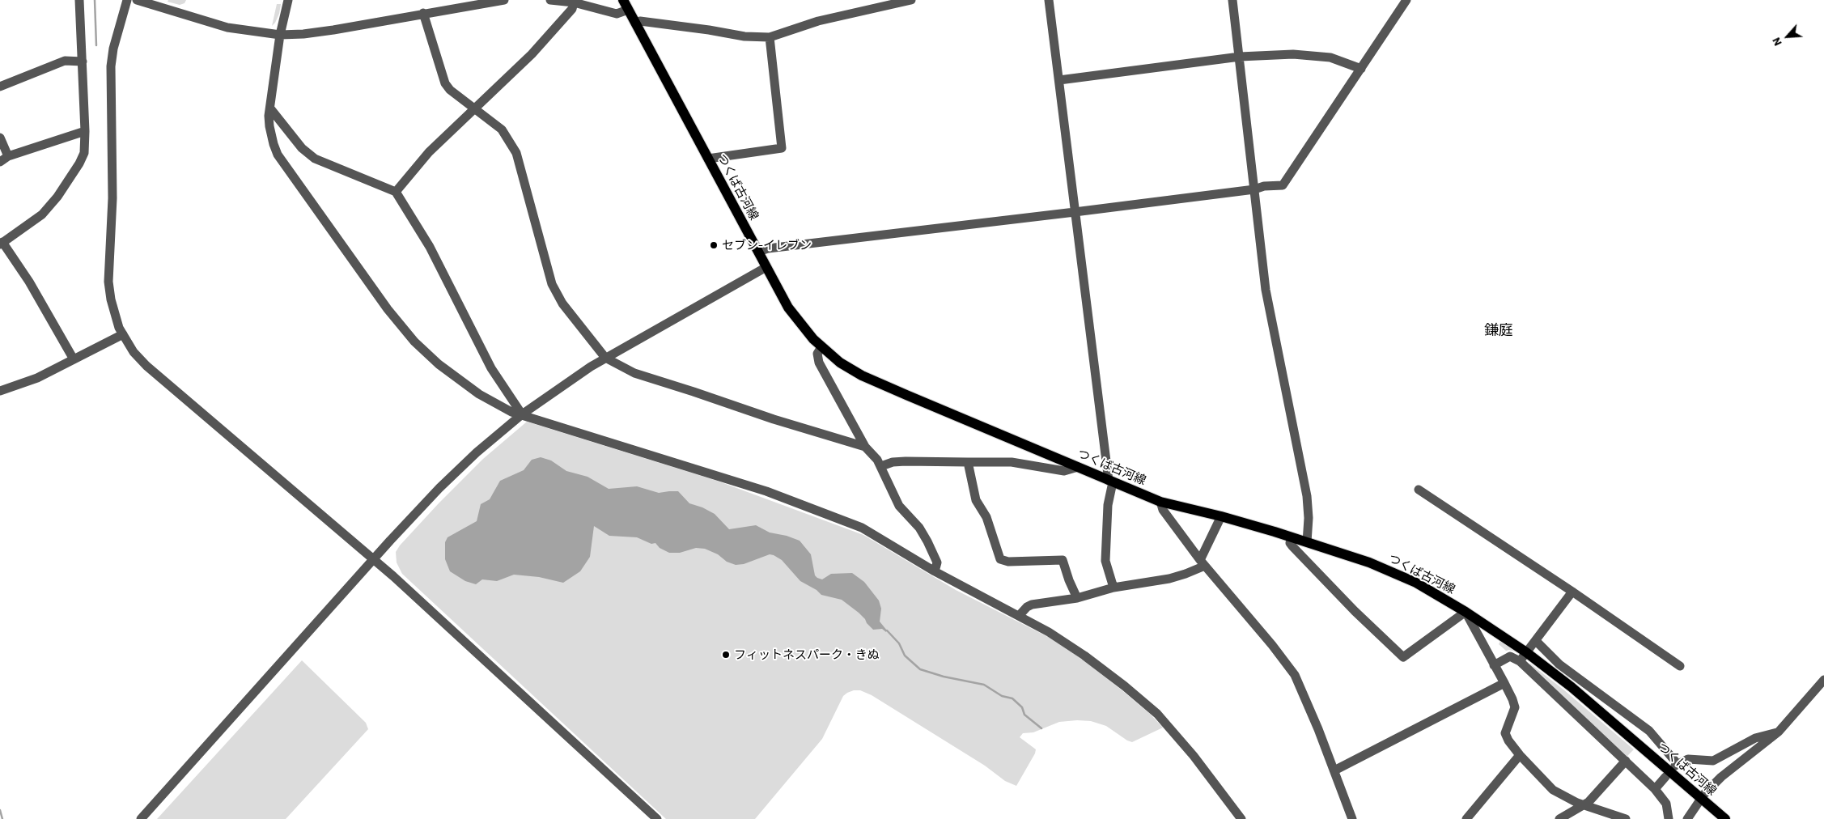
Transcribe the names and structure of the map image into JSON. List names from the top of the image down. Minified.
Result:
{"streets":{"main road":["つくば古河線"]},"districts":["鎌庭"],"places":["セブン-イレブン","フィットネスパーク・きぬ"],"north":"bottom left"}
